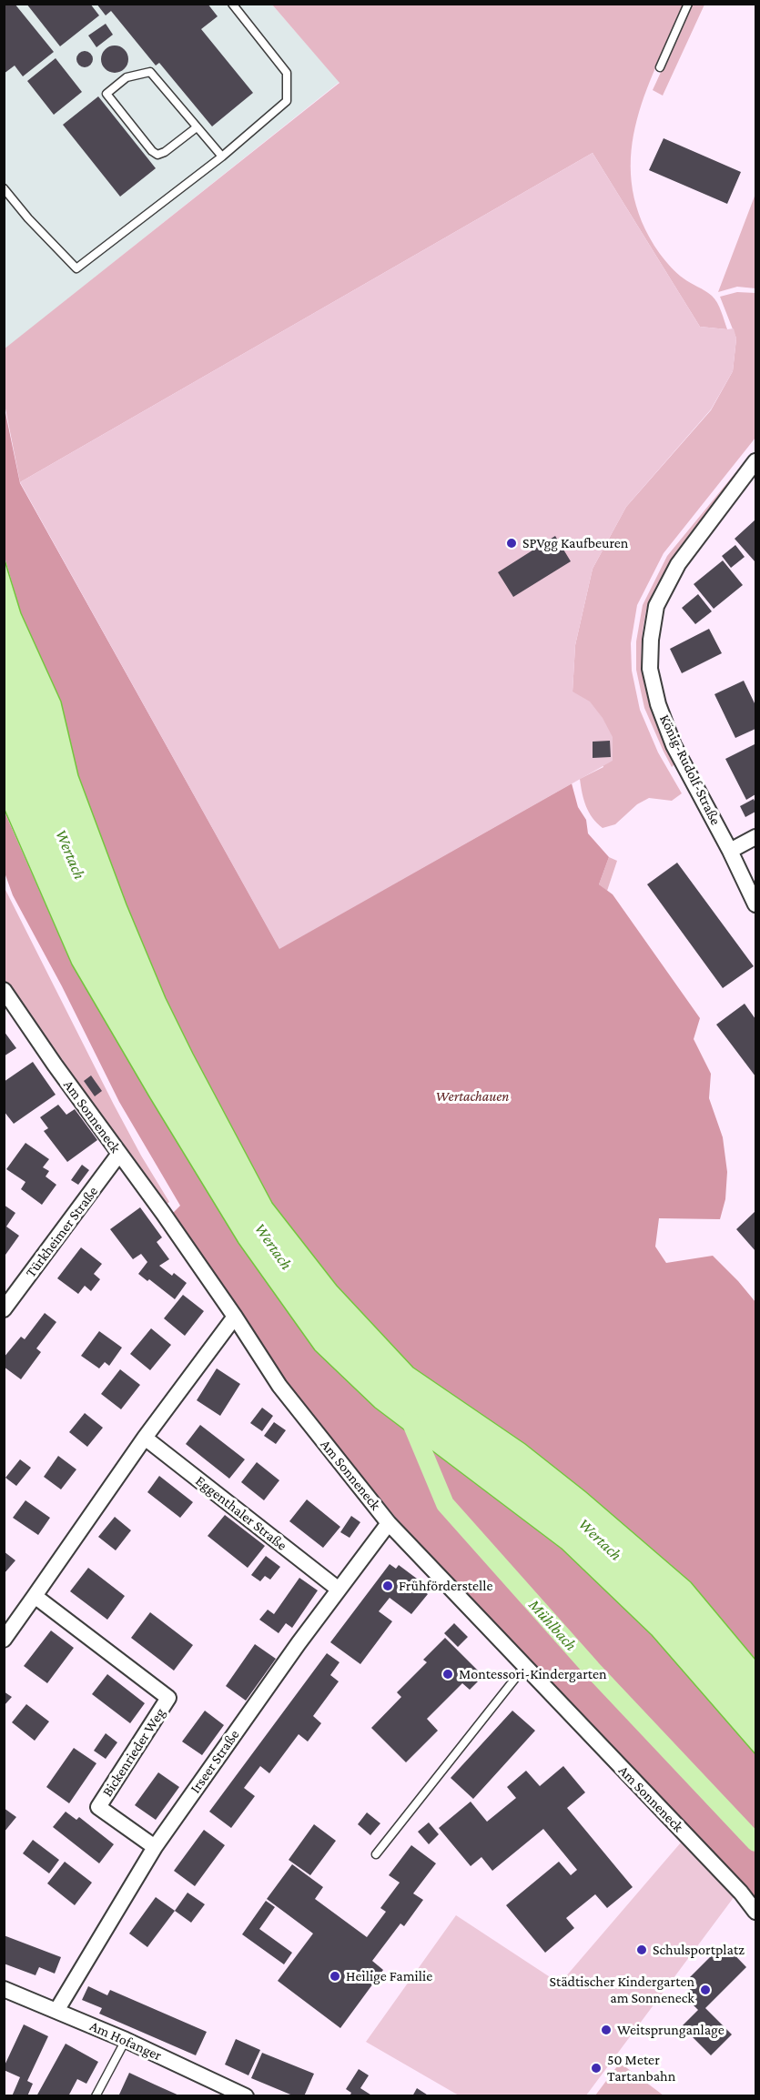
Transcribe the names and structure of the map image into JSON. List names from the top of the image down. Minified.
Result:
{"streets":{"street":["König-Rudolf-Straße","Am Sonneneck","Türkheimer Straße","Eggenthaler Straße","Bickenrieder Weg","Irseer Straße","Am Hofanger"]},"crossings":[["Am Sonneneck","Türkheimer Straße"],["Am Sonneneck","Irseer Straße"],["Eggenthaler Straße","Irseer Straße"],["Bickenrieder Weg","Irseer Straße"],["Irseer Straße","Am Hofanger"]],"water":["Wertach","Mühlbach"],"parks":["Wertachauen"],"places":["SPVgg Kaufbeuren","Frühförderstelle","Montessori-Kindergarten","Schulsportplatz","Heilige Familie","Städtischer Kindergarten am Sonneneck","Weitsprunganlage","50 Meter Tartanbahn"]}
